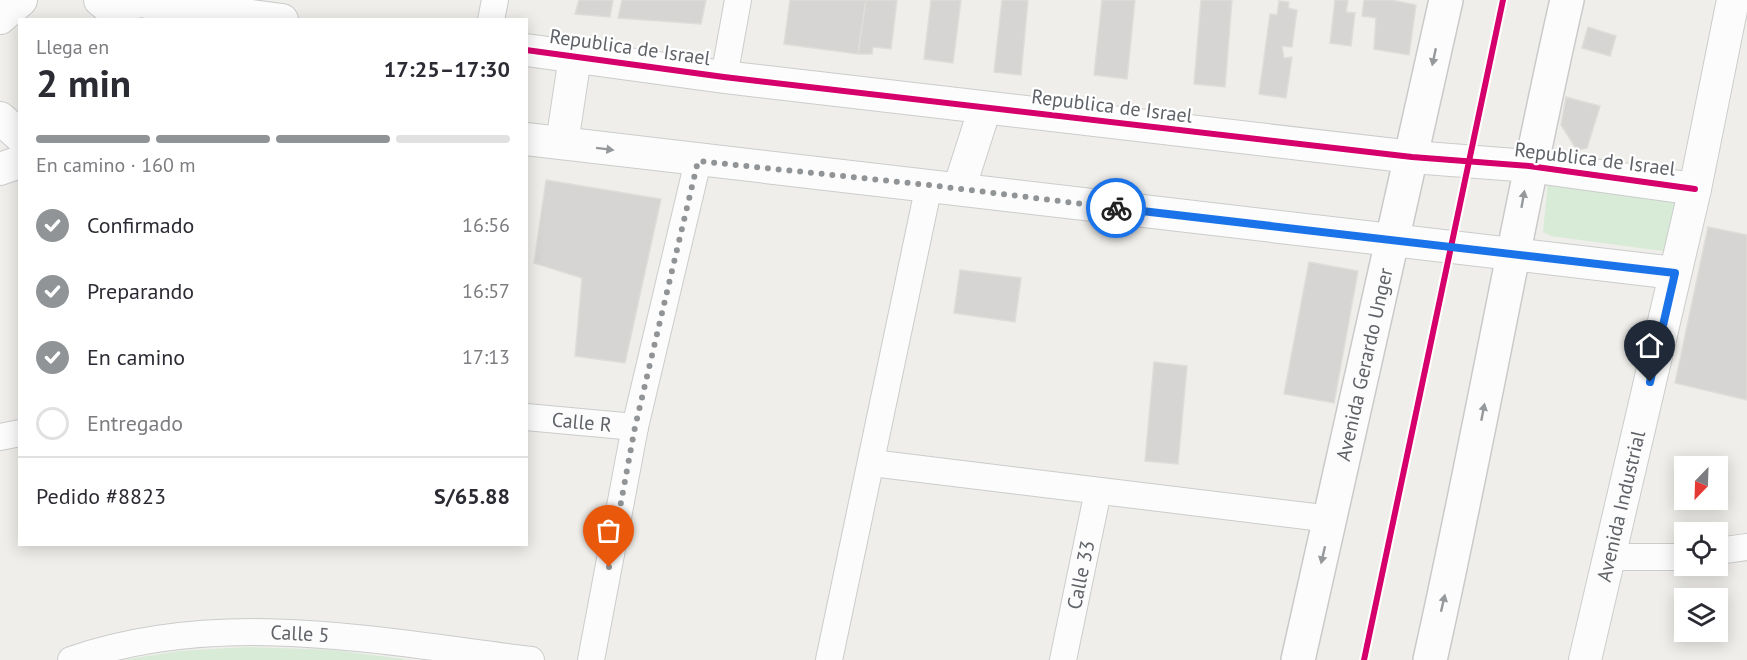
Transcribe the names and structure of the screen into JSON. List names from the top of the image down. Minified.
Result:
{"streets":{"main road":["Avenida Gerardo Unger"],"street":["Republica de Israel","Calle R","Avenida Industrial","Calle 33","Calle 5"]},"crossings":[["Republica de Israel","Avenida Gerardo Unger"],["Republica de Israel","Avenida Industrial"]],"north":"bottom left","page":{"heading":["2 min","Llega en","17:25–17:30"],"panel":["Pedido #8823","S/65.88"],"bar":"En camino · 160 m","list":[["Confirmado","16:56"],["Preparando","16:57"],["En camino","17:13"],"Entregado"]}}
